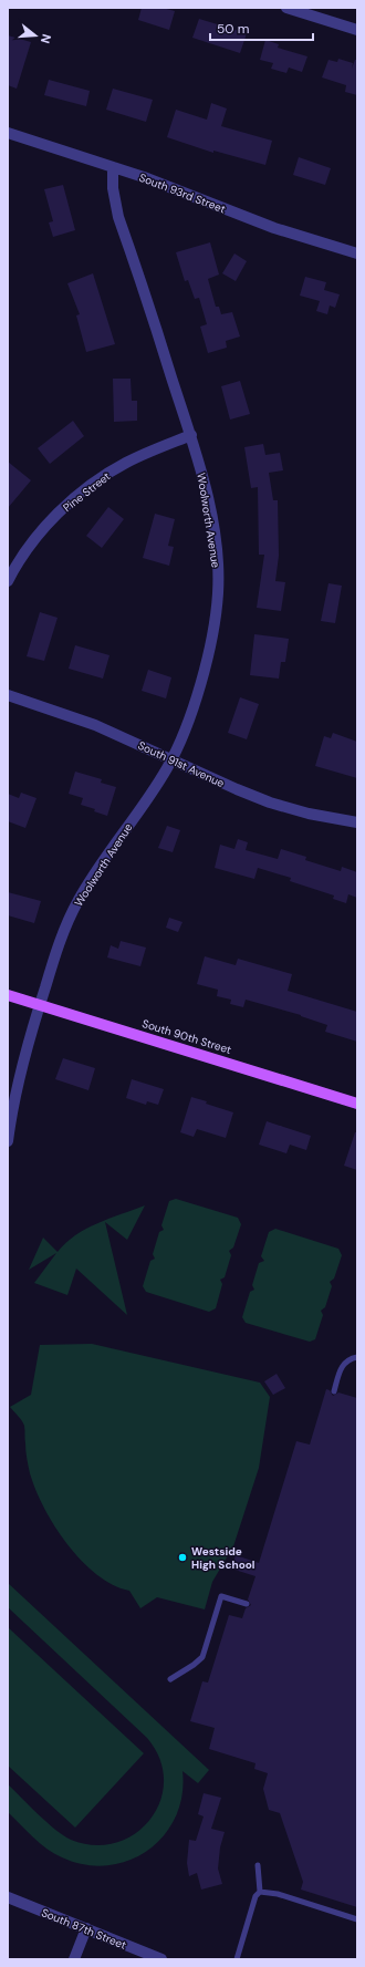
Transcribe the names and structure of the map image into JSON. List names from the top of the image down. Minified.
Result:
{"streets":{"main road":["South 90th Street"],"street":["South 93rd Street","Pine Street","Woolworth Avenue","South 91st Avenue","South 87th Street"]},"crossings":[["South 93rd Street","Woolworth Avenue"],["Pine Street","Woolworth Avenue"],["Woolworth Avenue","South 91st Avenue"],["Woolworth Avenue","South 90th Street"]],"places":["Westside High School"],"scale_bar":"50 m","north":"right"}
